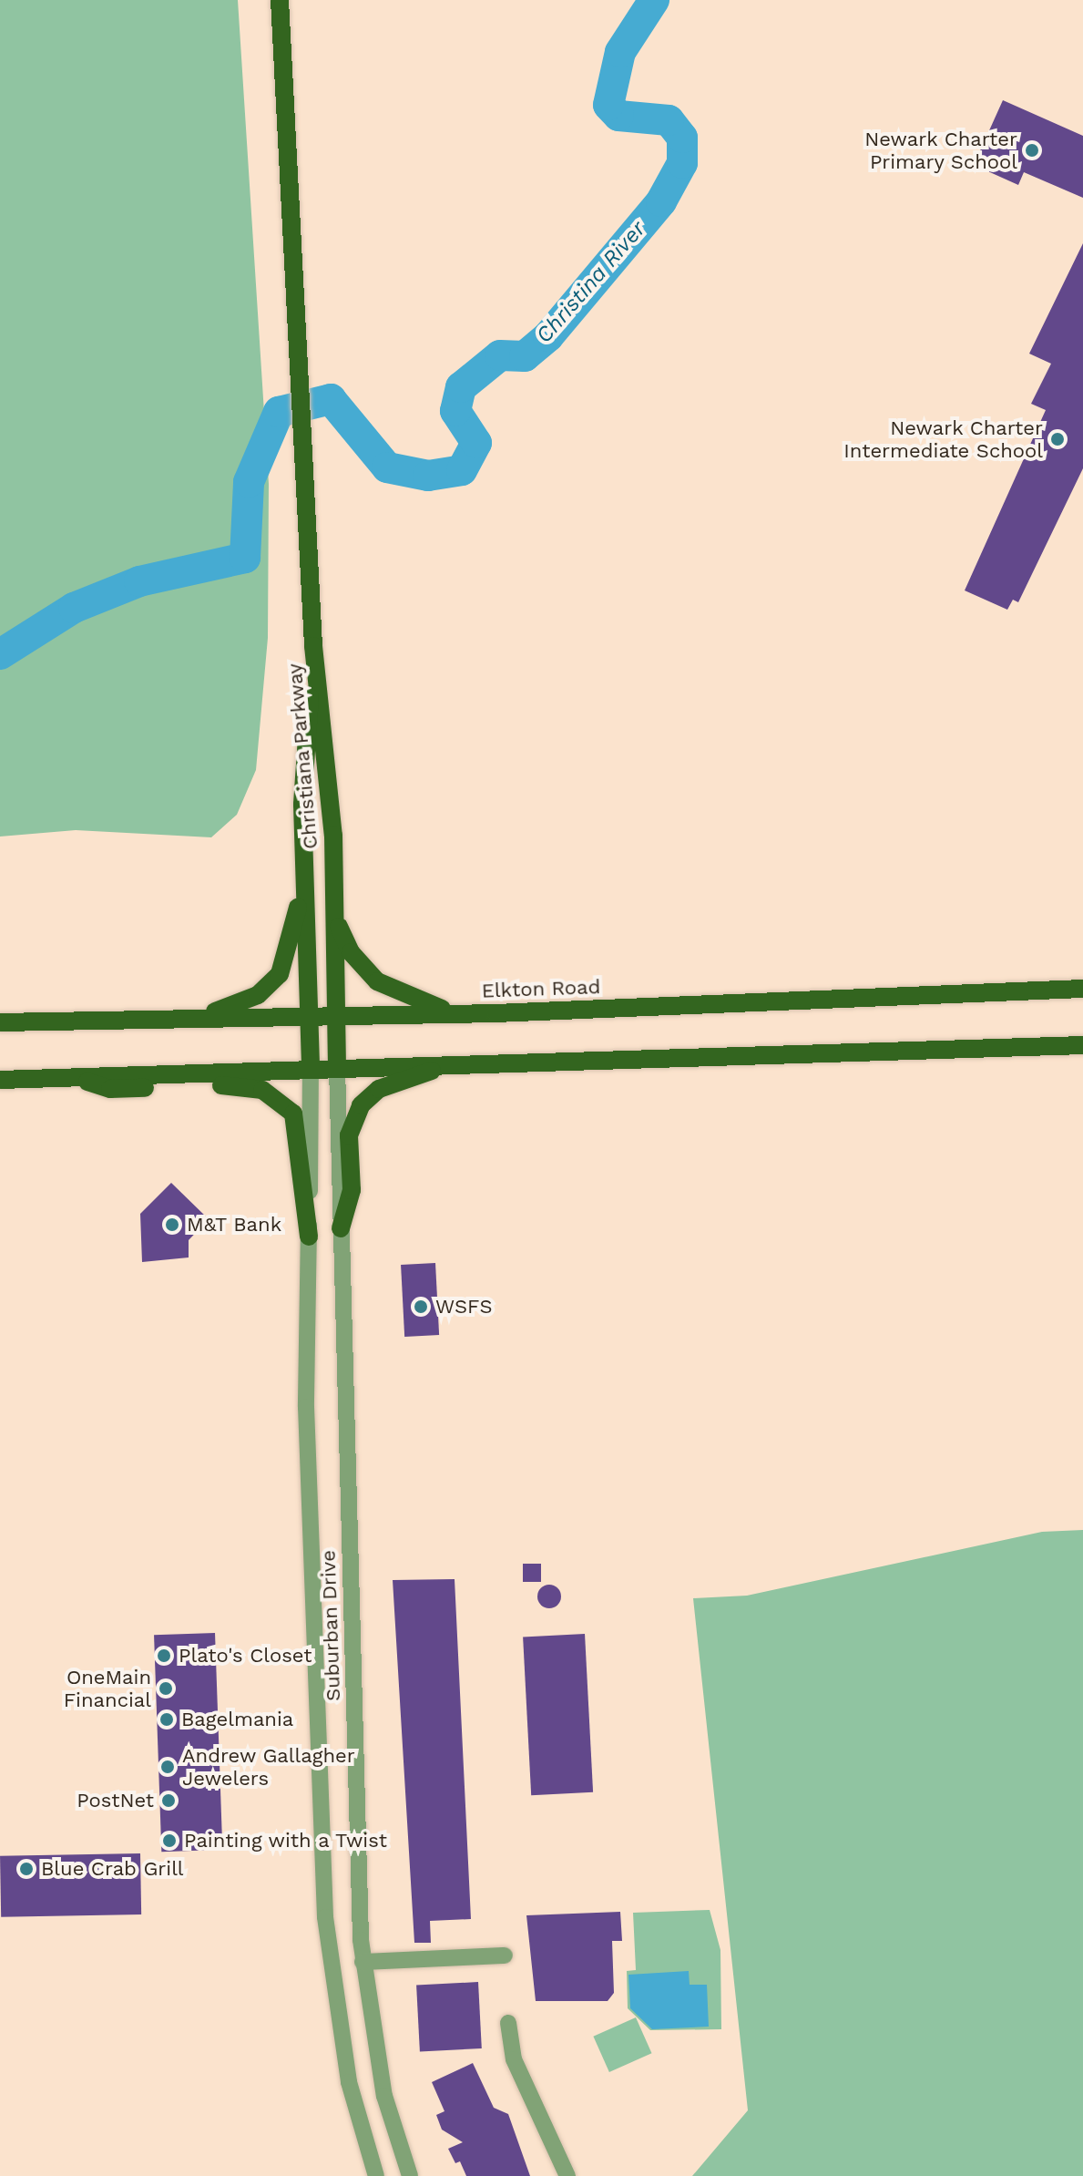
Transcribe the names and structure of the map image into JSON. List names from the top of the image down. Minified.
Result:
{"streets":{"main road":["Christiana Parkway","Elkton Road"],"street":["Suburban Drive"]},"crossings":[["Christiana Parkway","Elkton Road"],["Christiana Parkway","Suburban Drive"]],"water":["Christina River"],"places":["Newark Charter Primary School","Newark Charter Intermediate School","M&T Bank","WSFS","Plato's Closet","OneMain Financial","Bagelmania","Andrew Gallagher Jewelers","PostNet","Painting with a Twist","Blue Crab Grill"]}
